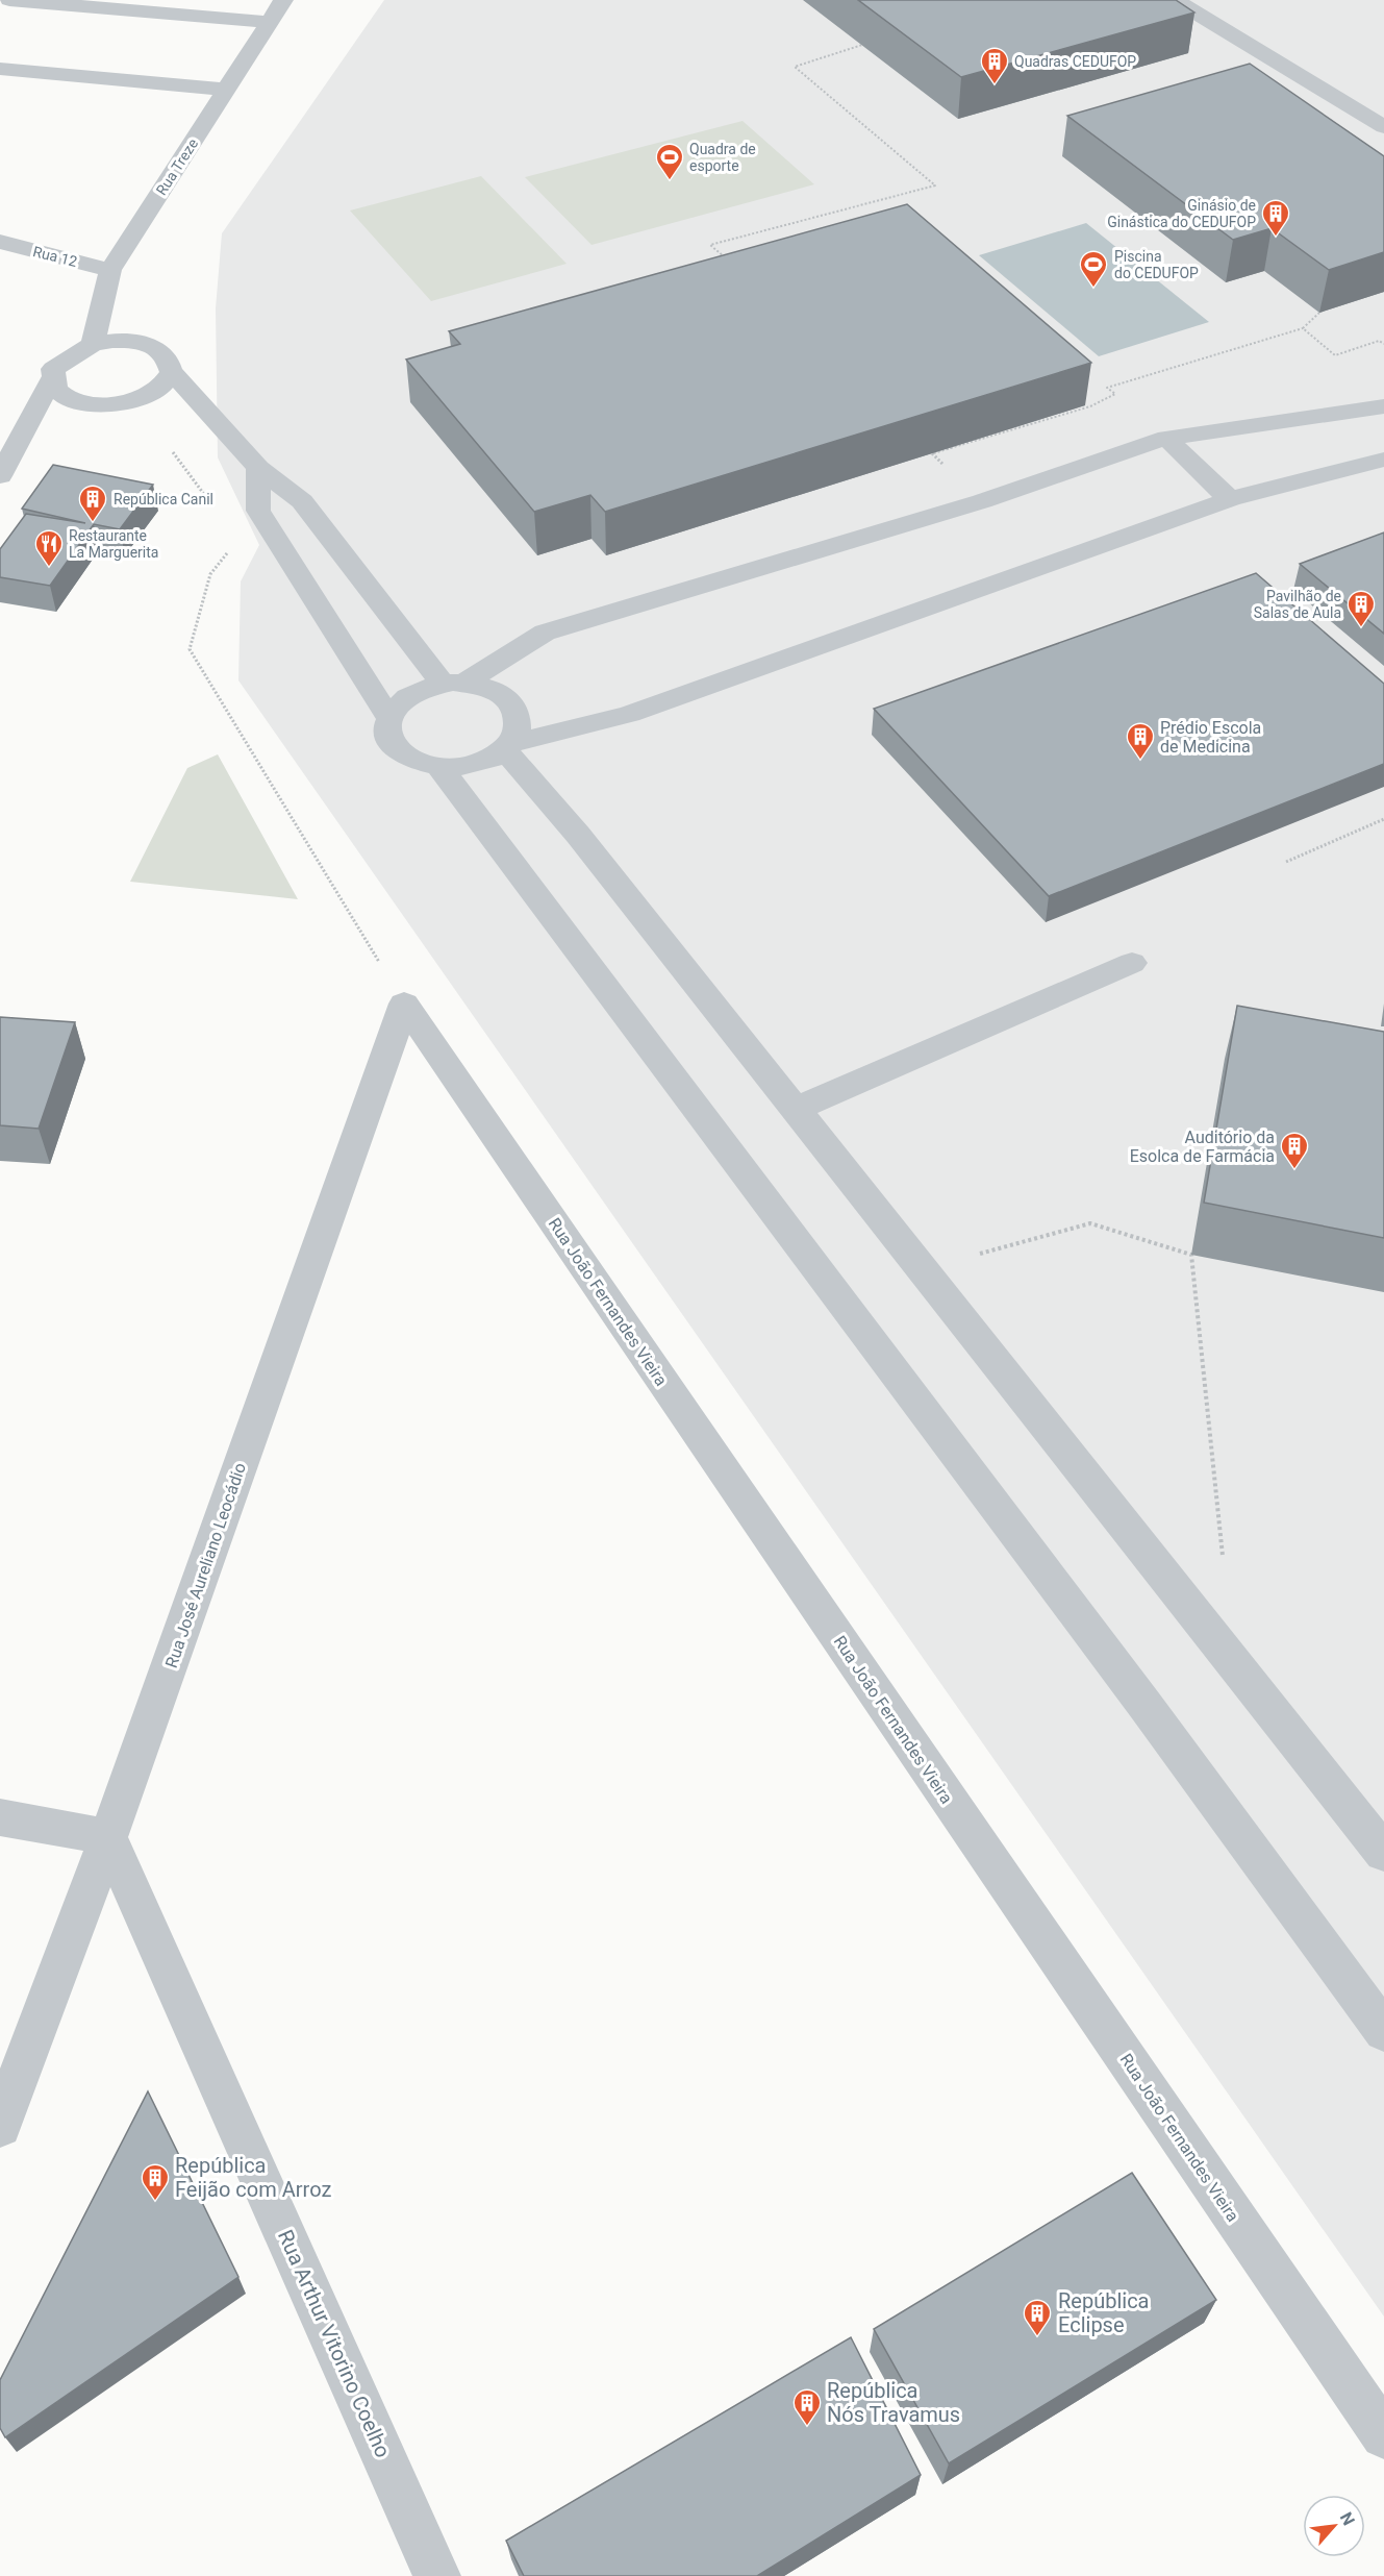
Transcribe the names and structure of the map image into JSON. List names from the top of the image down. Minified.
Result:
{"streets":{"street":["Rua Treze","Rua 12","Rua João Fernandes Vieira","Rua José Aureliano Leocádio","Rua Arthur Vitorino Coelho"]},"crossings":[["Rua Treze","Rua 12"],["Rua João Fernandes Vieira","Rua José Aureliano Leocádio"],["Rua José Aureliano Leocádio","Rua Arthur Vitorino Coelho"]],"places":{"building":["Quadras CEDUFOP","Ginásio de Ginástica do CEDUFOP","República Canil","Pavilhão de Salas de Aula","Prédio Escola de Medicina","Auditório da Esolca de Farmácia","República Feijão com Arroz","República Eclipse","República Nós Travamus"],"sports":["Quadra de esporte","Piscina do CEDUFOP"],"restaurant":["Restaurante La Marguerita"]},"north":"top right"}
